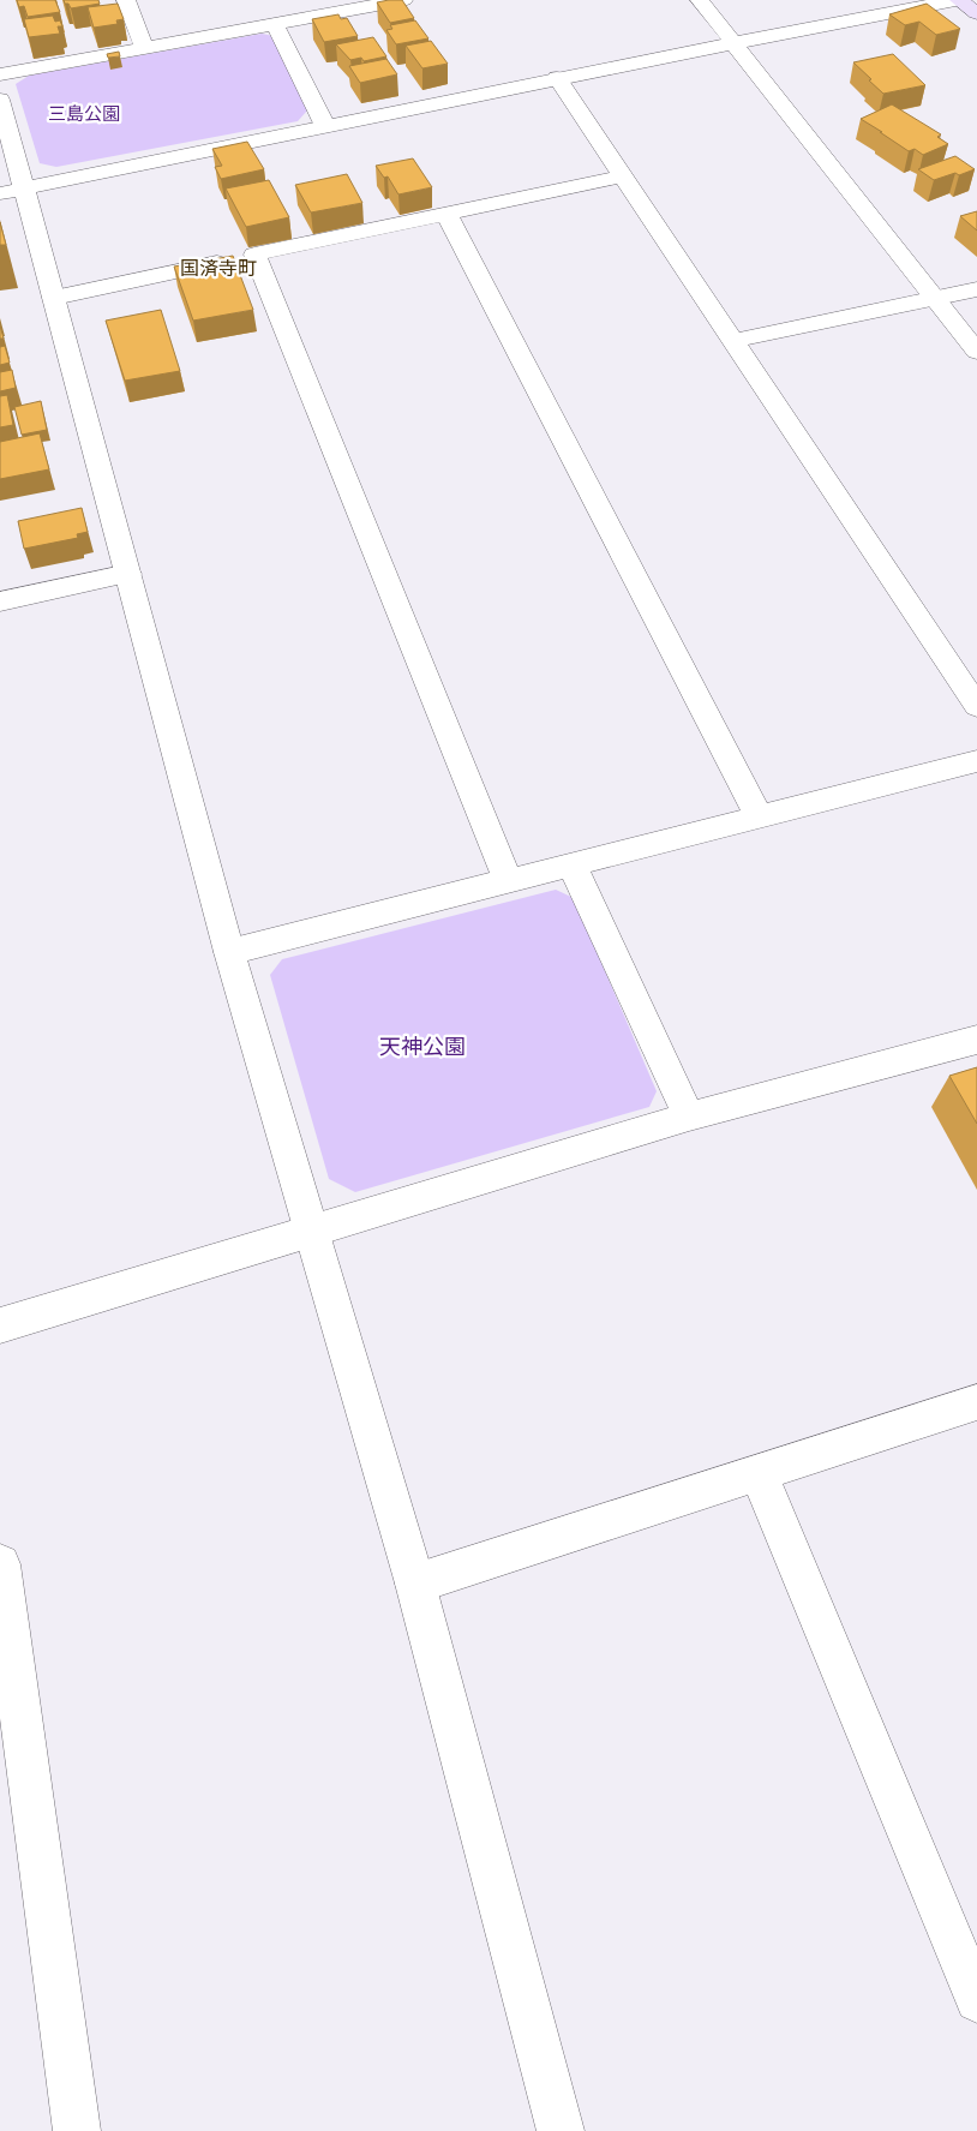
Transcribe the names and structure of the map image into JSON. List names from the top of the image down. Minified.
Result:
{"districts":["国済寺町"],"parks":["三島公園","天神公園"]}
